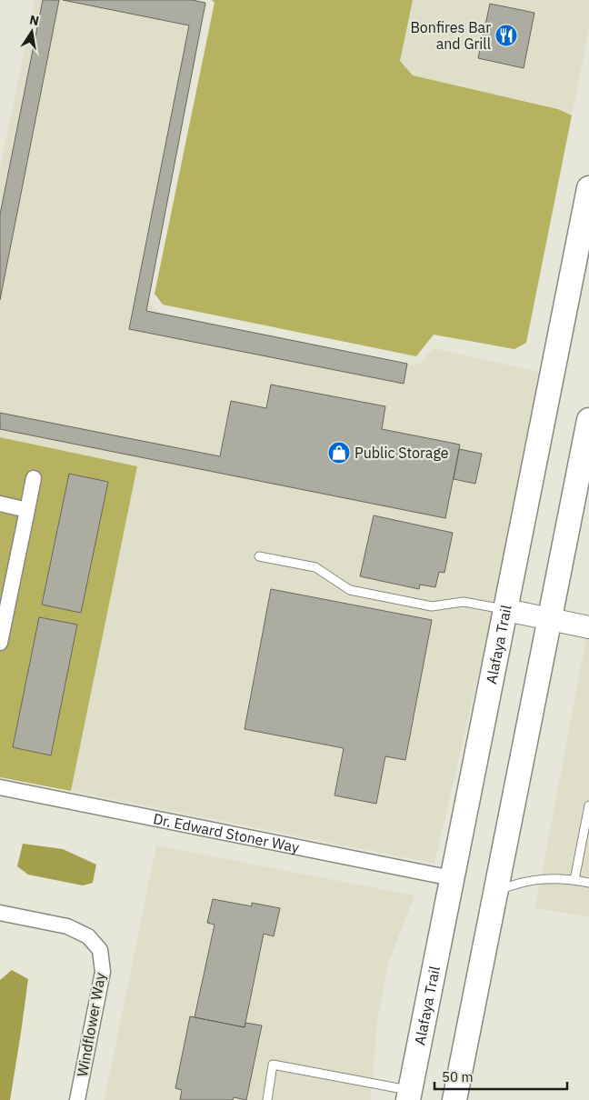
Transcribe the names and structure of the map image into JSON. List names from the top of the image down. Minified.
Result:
{"streets":{"main road":["Alafaya Trail"],"street":["Dr. Edward Stoner Way","Windflower Way"]},"crossings":[["Alafaya Trail","Dr. Edward Stoner Way"]],"places":{"restaurant":["Bonfires Bar and Grill"],"shop":["Public Storage"]},"scale_bar":"50 m","north":"top"}
